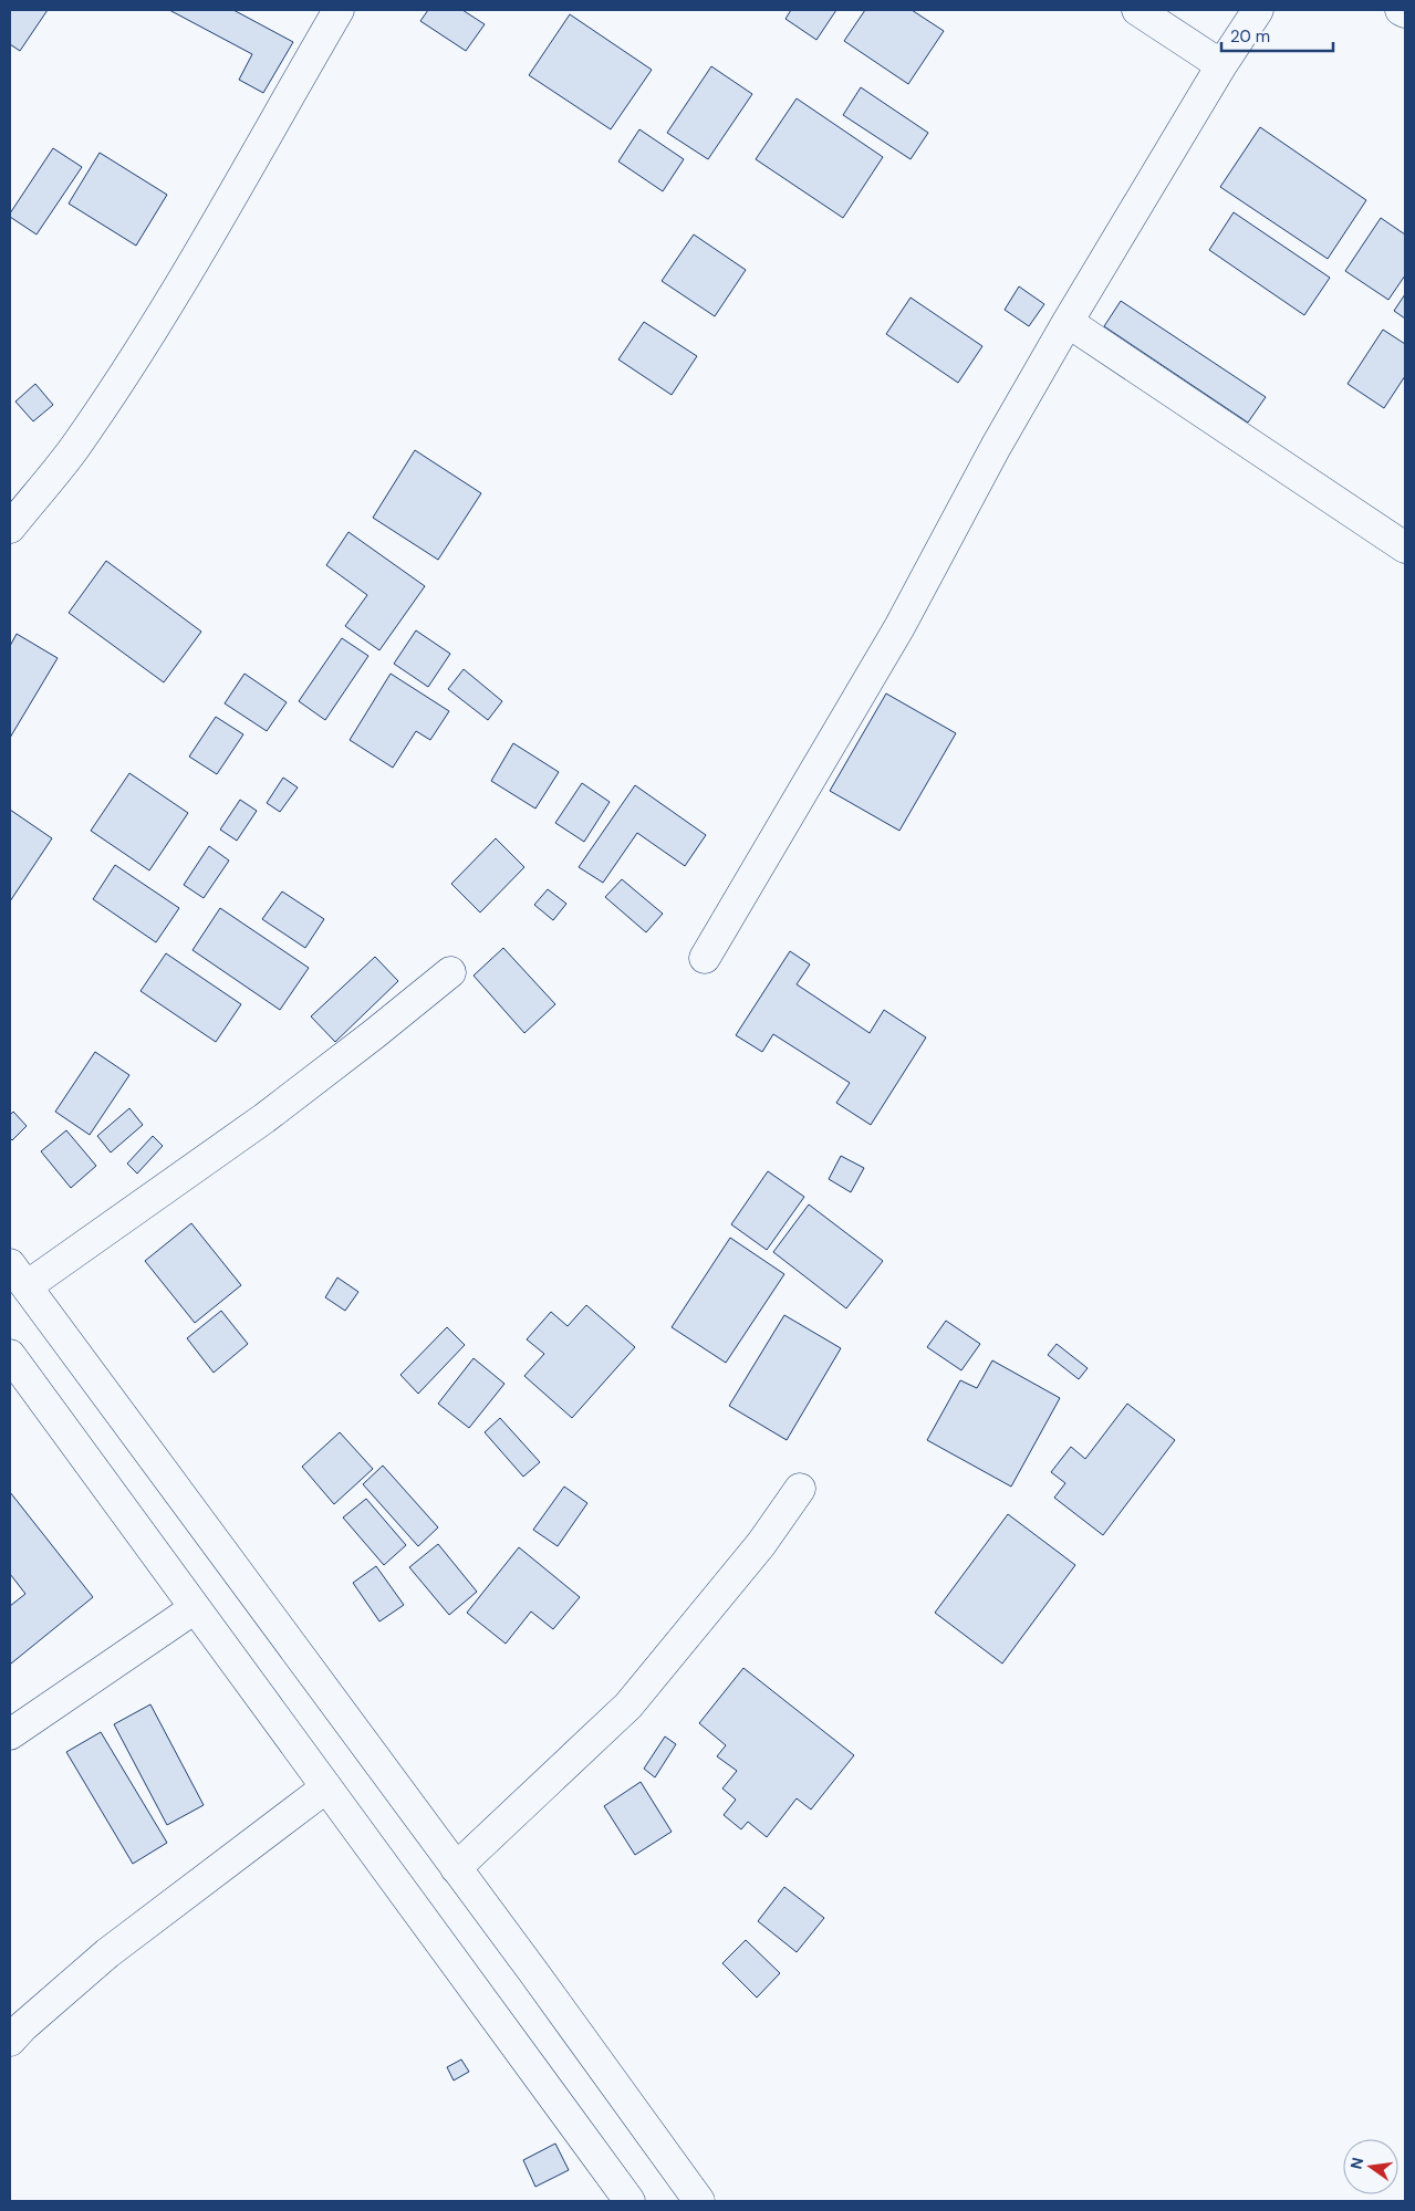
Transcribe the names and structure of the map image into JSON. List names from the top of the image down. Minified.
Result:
{"scale_bar":"20 m","north":"left"}
